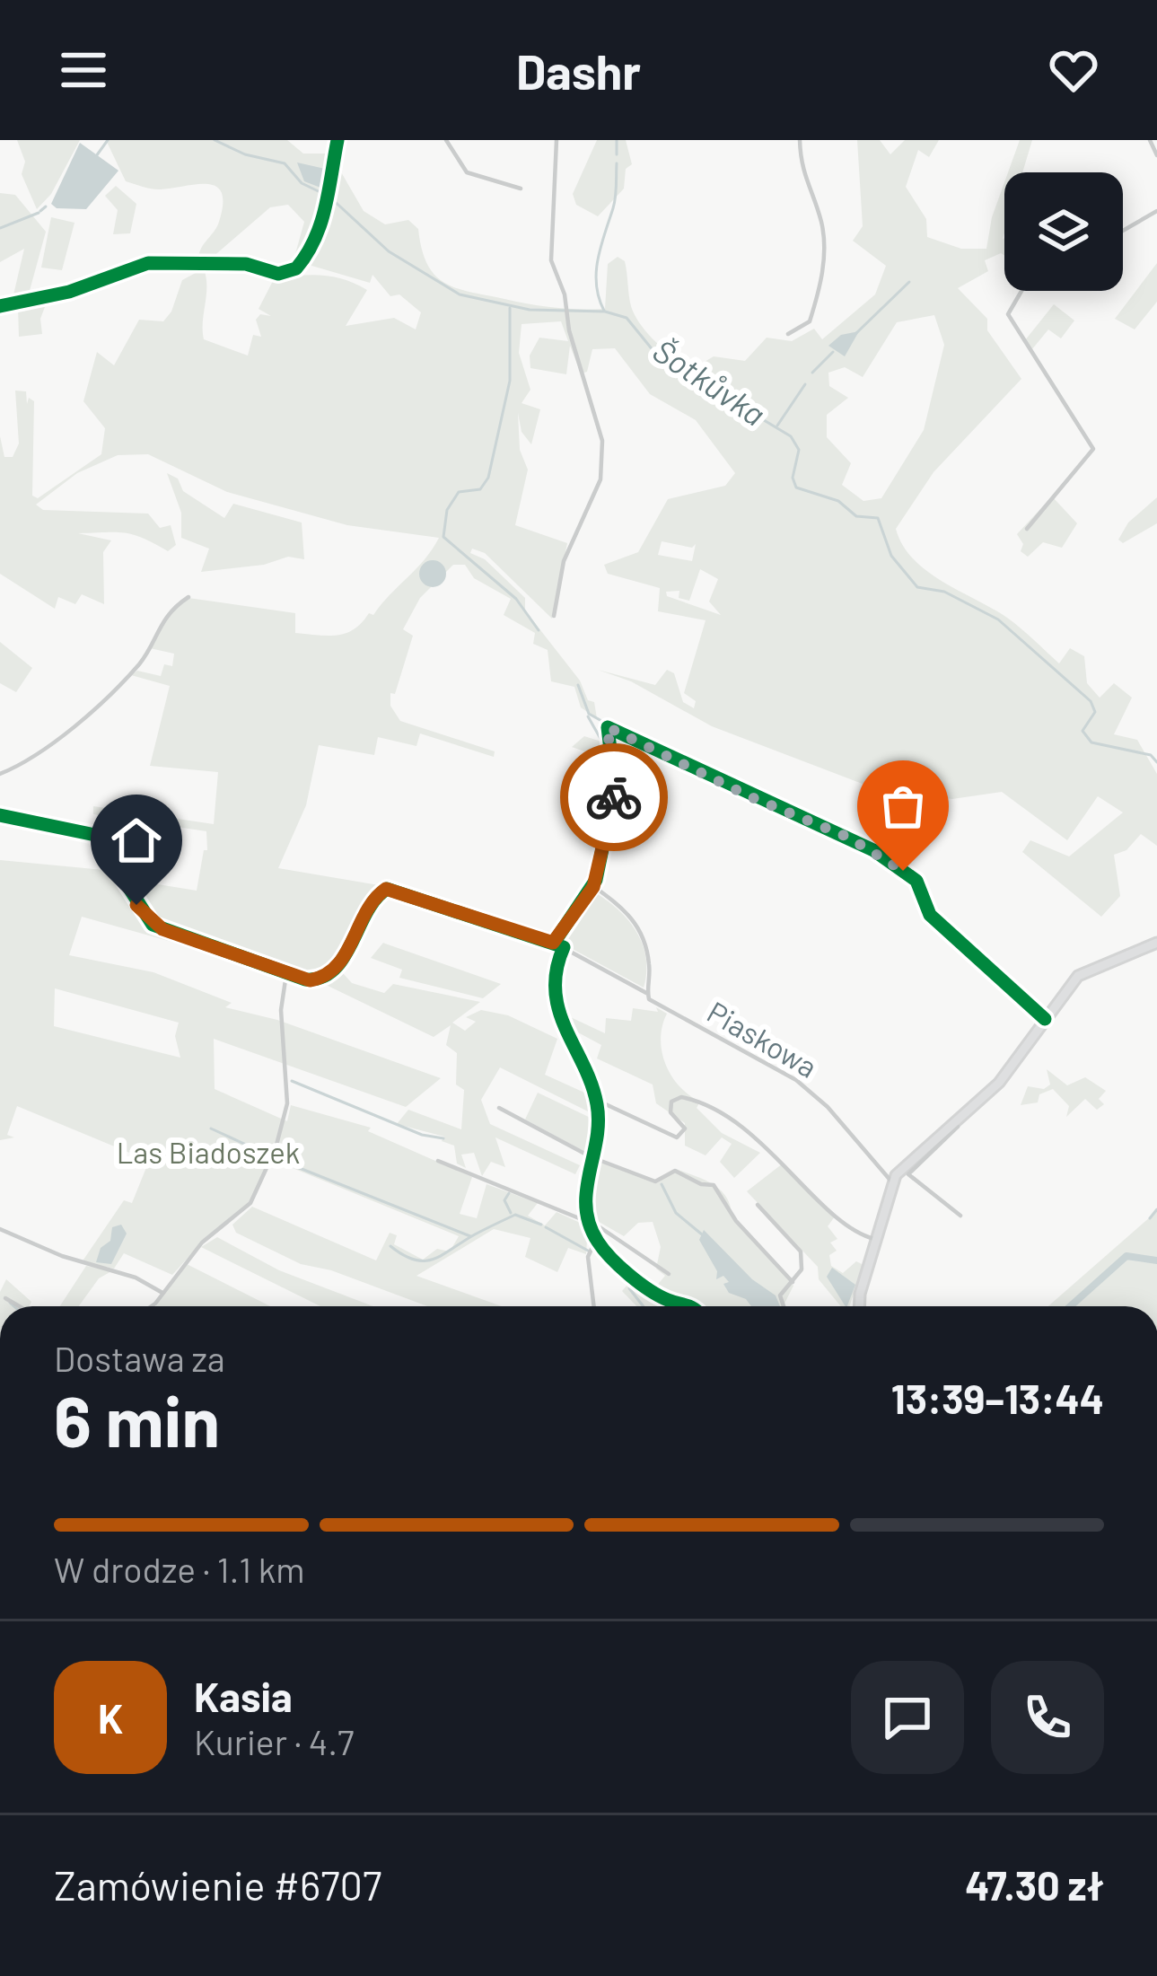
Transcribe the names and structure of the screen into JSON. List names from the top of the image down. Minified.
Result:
{"streets":{"street":["Piaskowa"]},"water":["Šotkůvka"],"parks":["Las Biadoszek"],"page":{"header":"Dashr","heading":["6 min","Dostawa za","13:39–13:44"],"panel":["Kasia","Kurier · 4.7","Zamówienie #6707","47.30 zł"],"bar":"W drodze · 1.1 km","round":"K"}}
